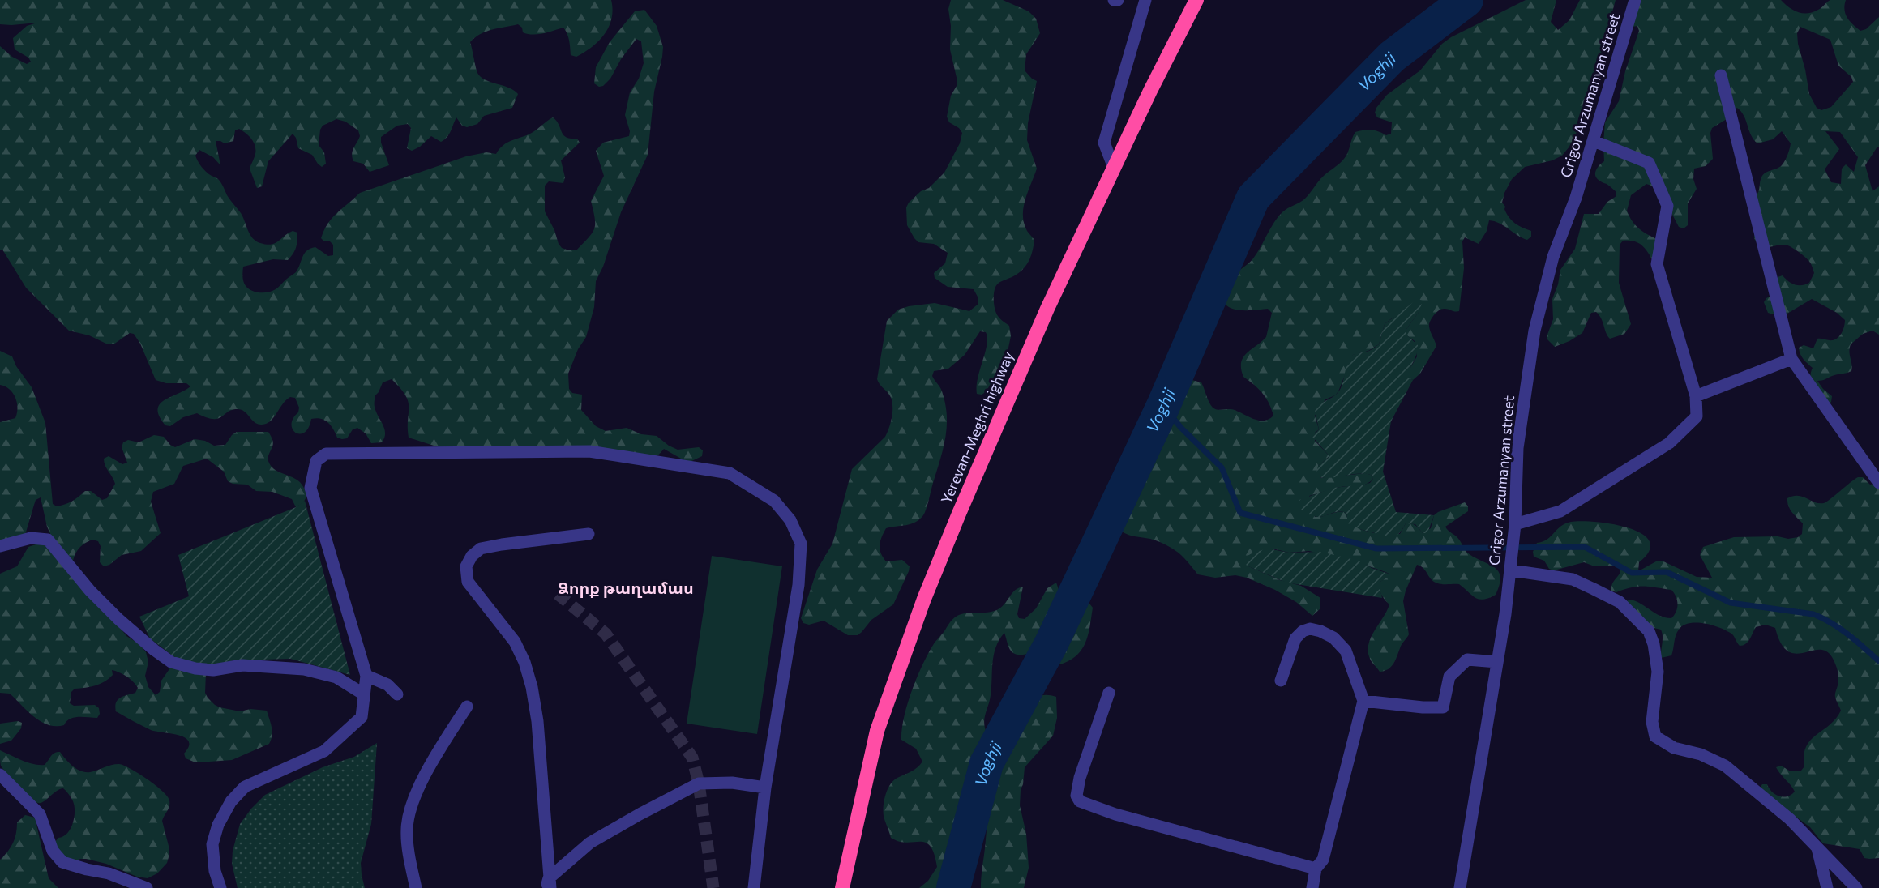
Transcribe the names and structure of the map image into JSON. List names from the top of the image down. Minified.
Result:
{"streets":{"highway":["Yerevan-Meghri highway"],"street":["Grigor Arzumanyan street"]},"districts":["Ձորք թաղամաս"],"water":["Voghji"]}
